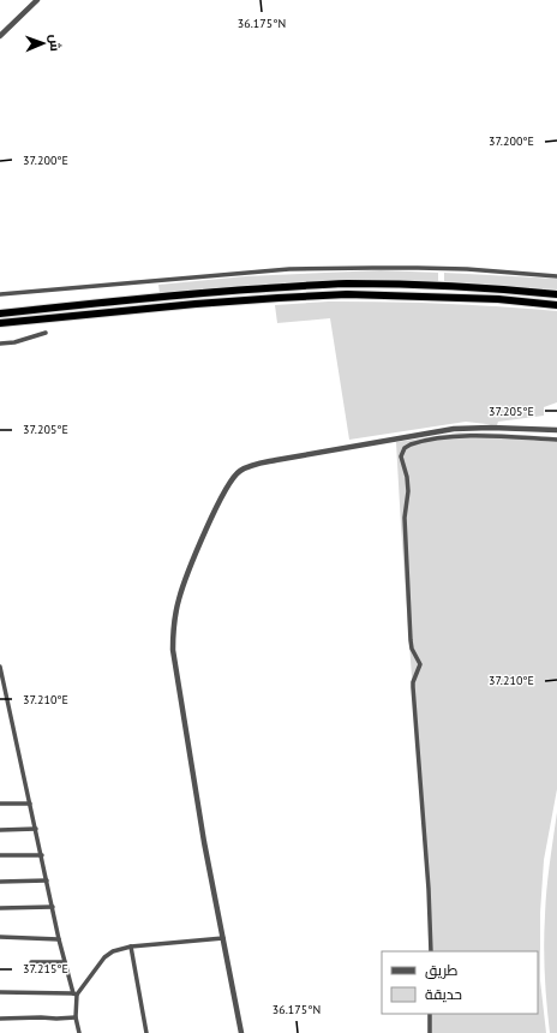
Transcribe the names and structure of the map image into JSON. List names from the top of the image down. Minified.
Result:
{"legend":["طريق","حديقة"],"north":"right","coordinates":["36.175°N","37.200°E","37.205°E","37.210°E","37.215°E"]}
